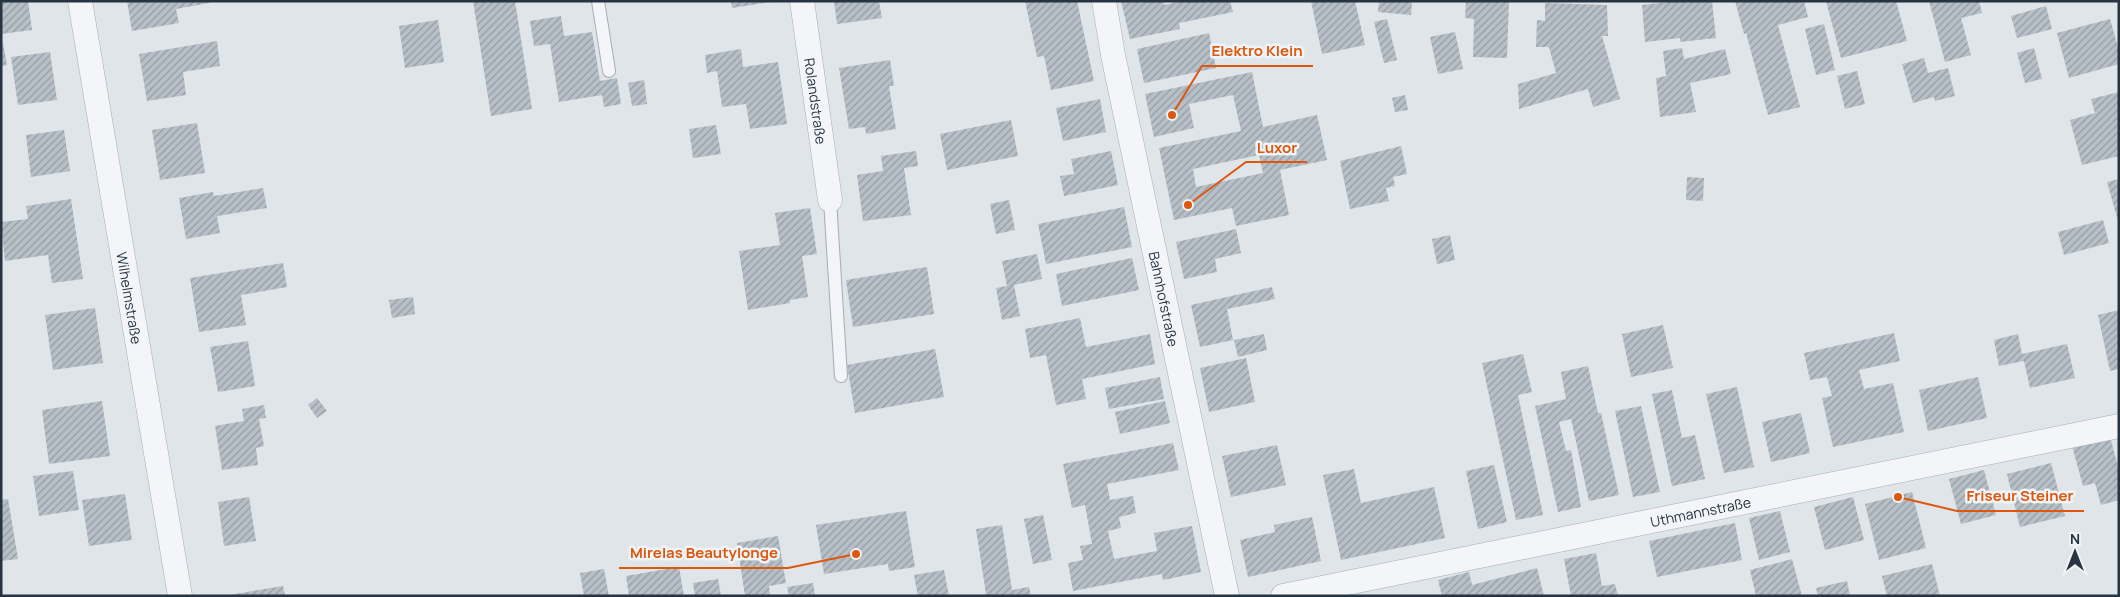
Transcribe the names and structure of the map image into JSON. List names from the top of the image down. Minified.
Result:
{"streets":{"street":["Rolandstraße","Wilhelmstraße","Bahnhofstraße","Uthmannstraße"]},"places":["Elektro Klein","Luxor","Friseur Steiner","Mirelas Beautylonge"],"north":"top"}
